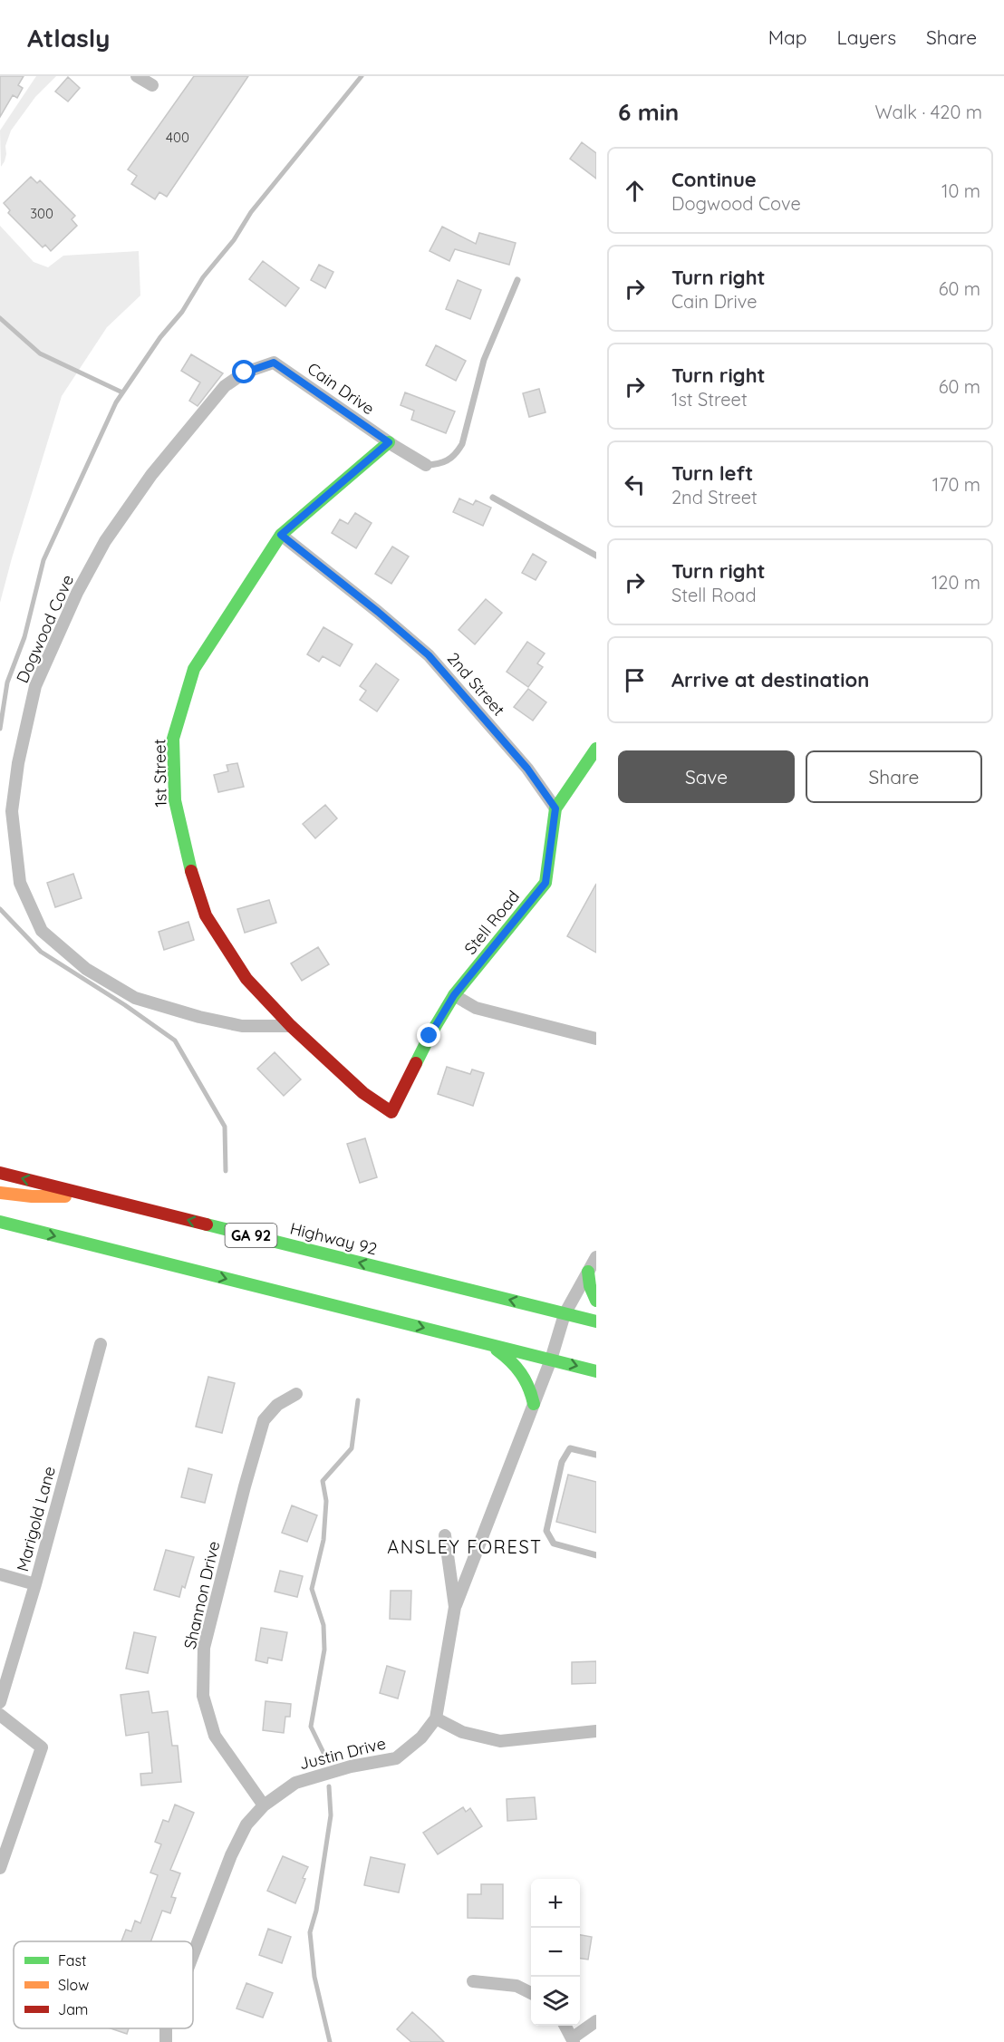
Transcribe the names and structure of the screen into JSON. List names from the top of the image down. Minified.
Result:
{"streets":{"main road":["1st Street","Stell Road","GA 92","Highway 92"],"street":["Cain Drive","Dogwood Cove","2nd Street","Marigold Lane","Shannon Drive","Justin Drive"]},"crossings":[["Cain Drive","Dogwood Cove"],["Cain Drive","1st Street"],["Dogwood Cove","1st Street"],["2nd Street","1st Street"],["2nd Street","Stell Road"],["1st Street","Stell Road"],["Shannon Drive","Justin Drive"]],"districts":["ANSLEY FOREST"],"house_numbers":["400","300"],"legend":["Fast","Slow","Jam"],"page":{"header":"Atlasly","nav":["Map","Layers","Share"],"heading":["6 min","Walk · 420 m"],"list":[["Continue","Dogwood Cove","10 m"],["Turn right","Cain Drive","60 m"],["Turn right","1st Street","60 m"],["Turn left","2nd Street","170 m"],["Turn right","Stell Road","120 m"],"Arrive at destination"],"buttons":["Save","Share"],"map_buttons":["+","−"]}}
